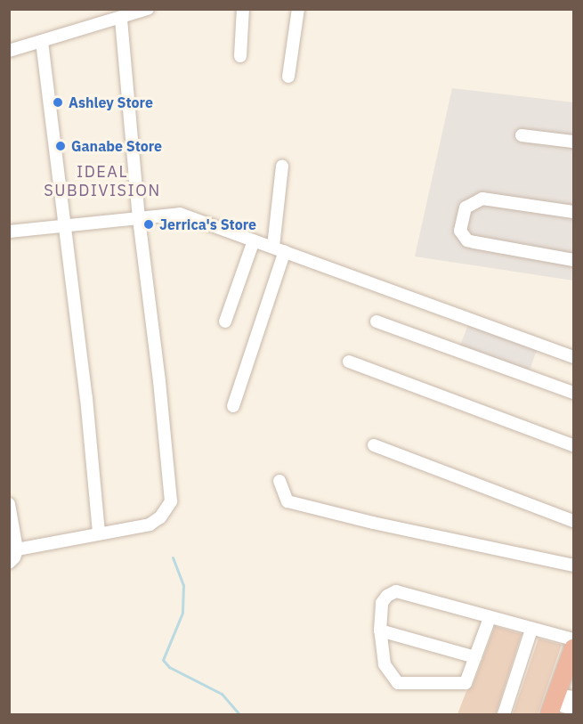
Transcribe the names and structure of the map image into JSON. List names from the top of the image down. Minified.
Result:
{"districts":["IDEAL SUBDIVISION"],"places":["Ashley Store","Ganabe Store","Jerrica's Store"]}
